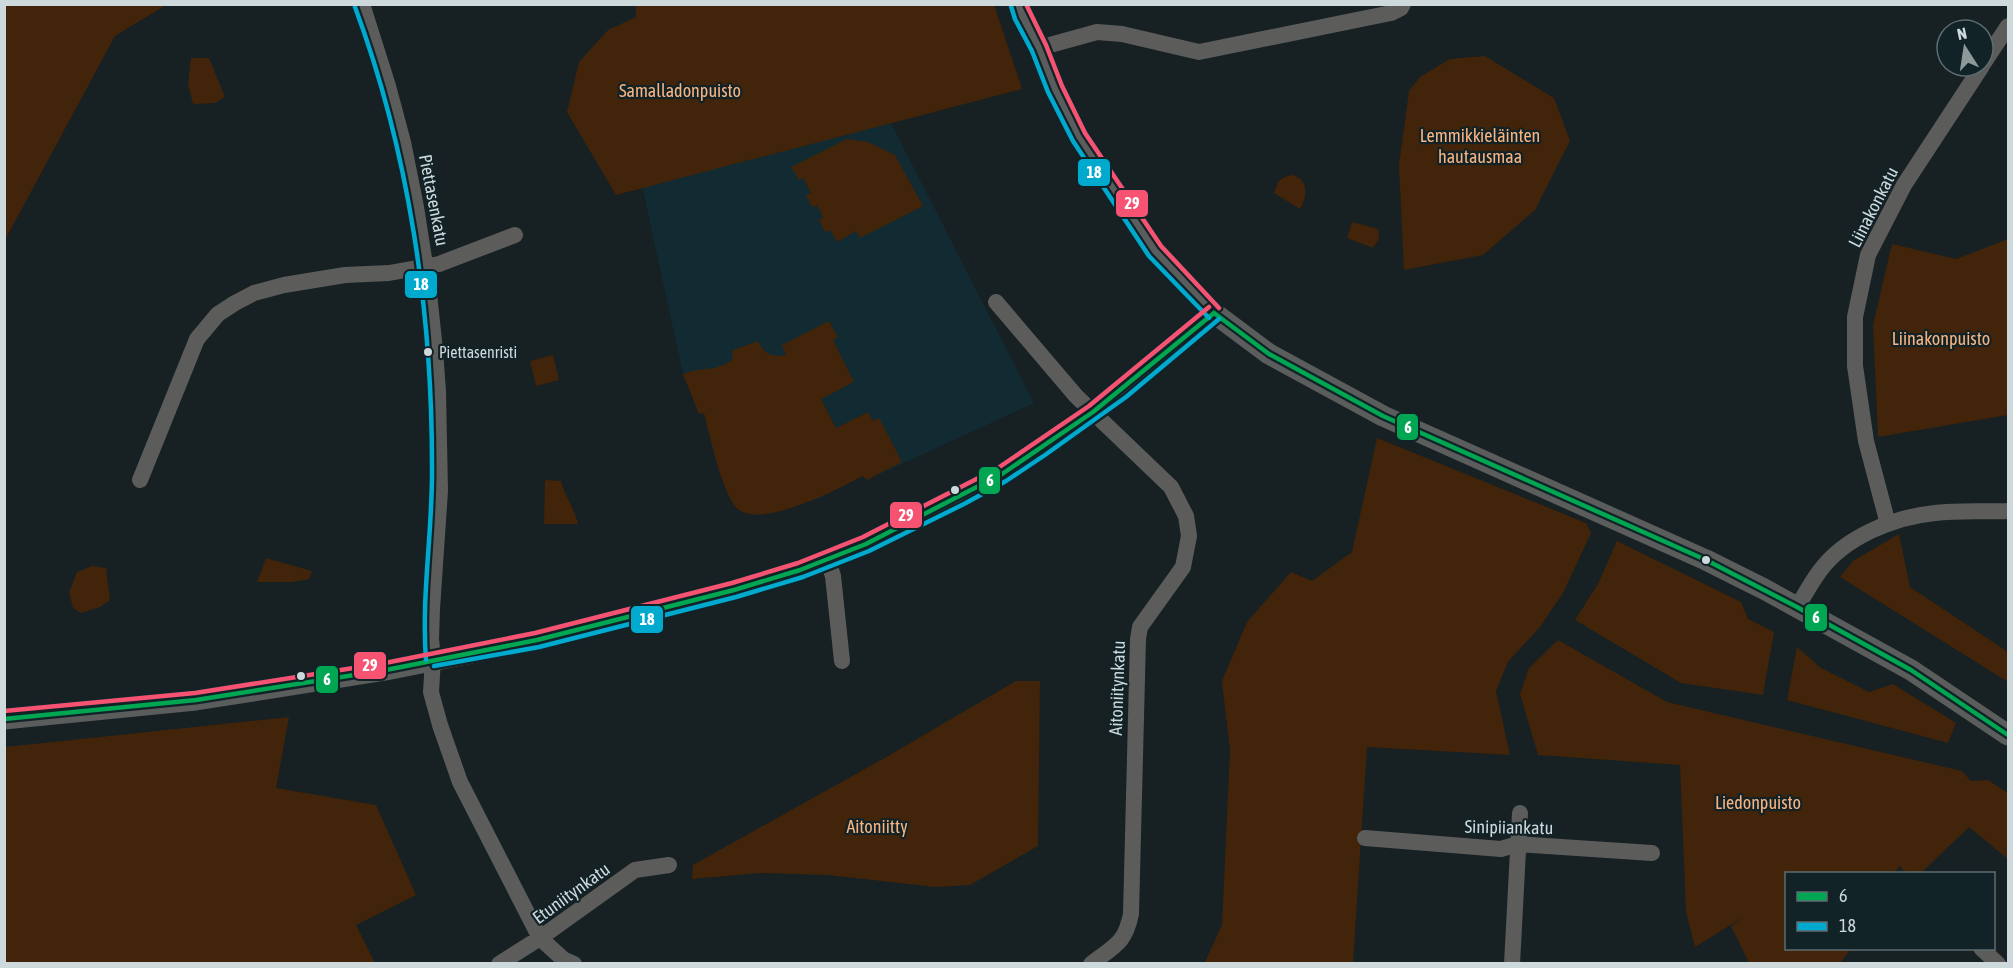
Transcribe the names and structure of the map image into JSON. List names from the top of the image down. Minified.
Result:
{"streets":{"street":["Piettasenkatu","Liinakonkatu","Aitoniitynkatu","Sinipiiankatu","Etuniitynkatu"]},"parks":["Samalladonpuisto","Lemmikkieläinten hautausmaa","Liinakonpuisto","Liedonpuisto","Aitoniitty"],"places":["Piettasenristi"],"lines":["transit line 29","transit line 18","transit line 6"],"legend":["6","18"],"north":"top"}
